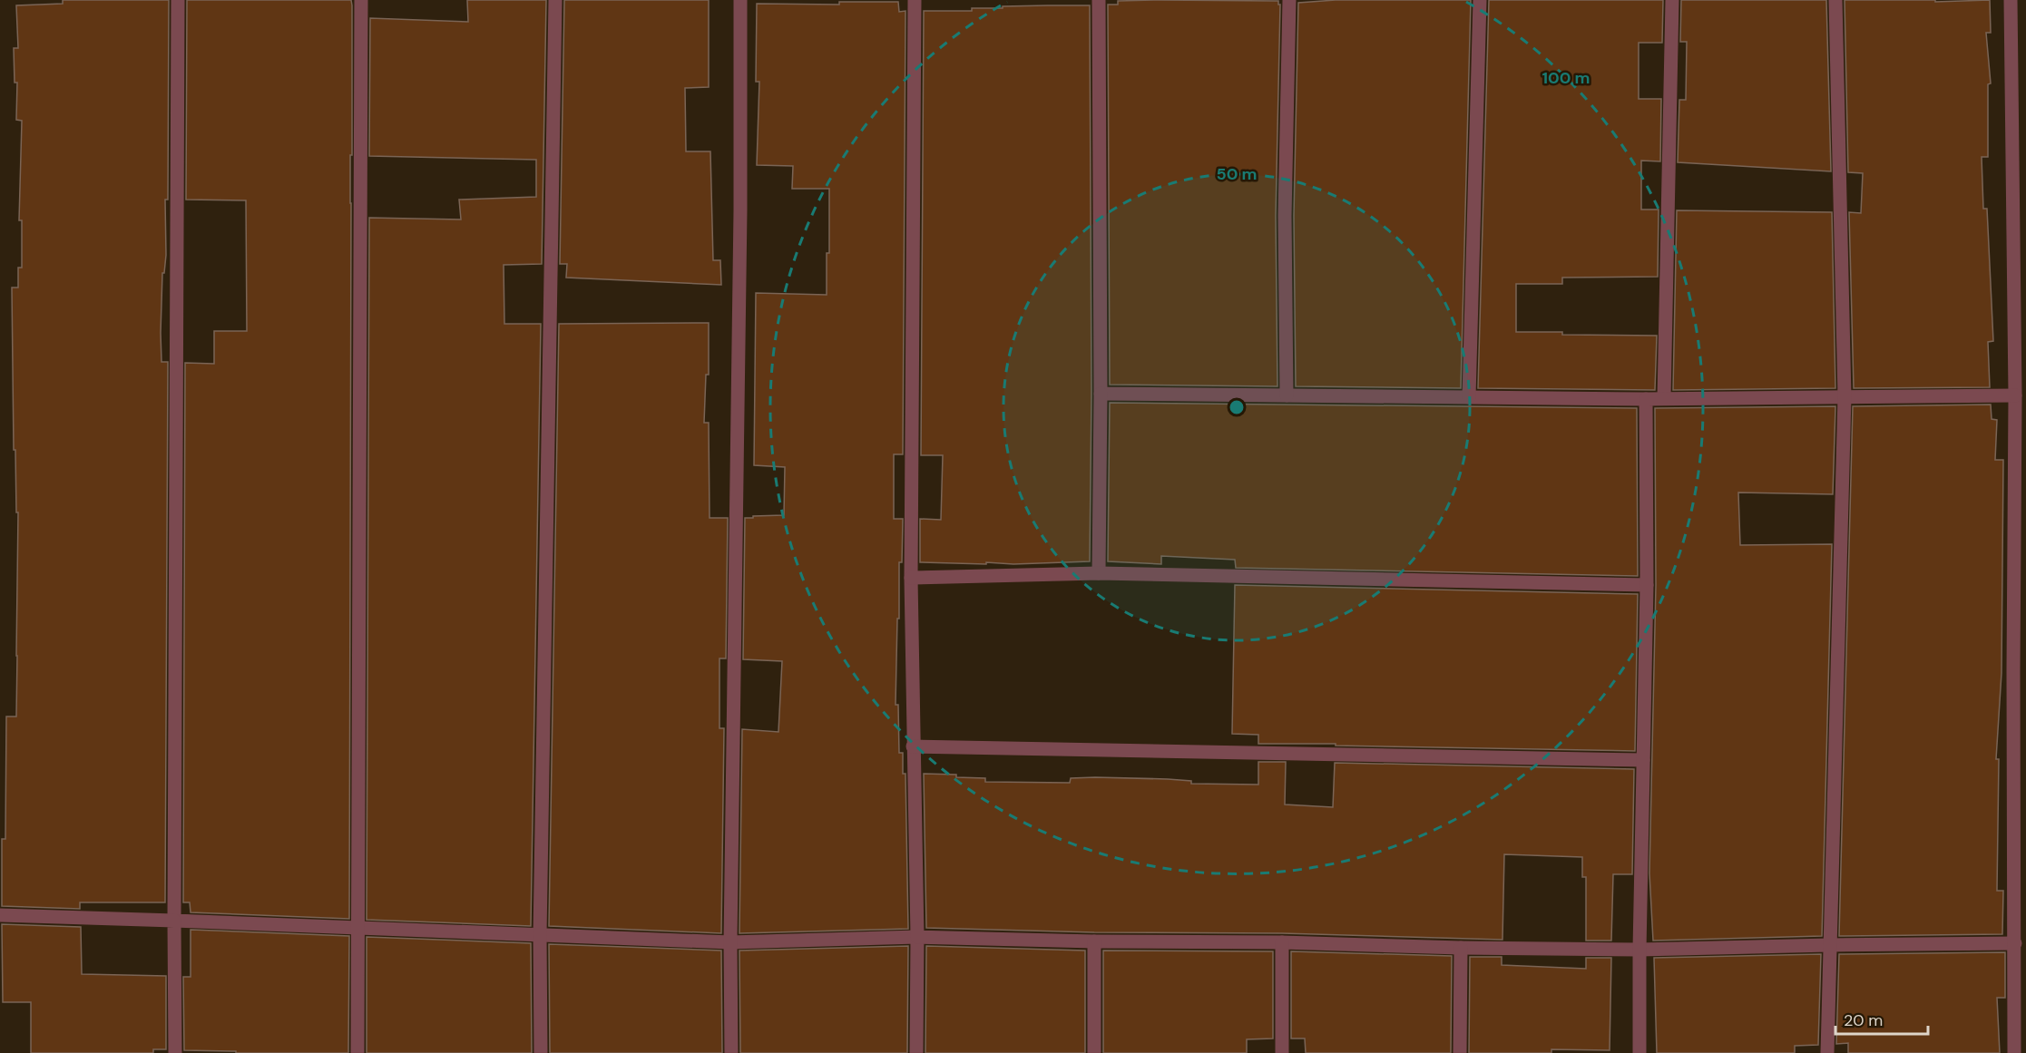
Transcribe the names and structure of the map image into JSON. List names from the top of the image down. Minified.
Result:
{"scale_bar":"20 m","rings":["100 m","50 m"]}
